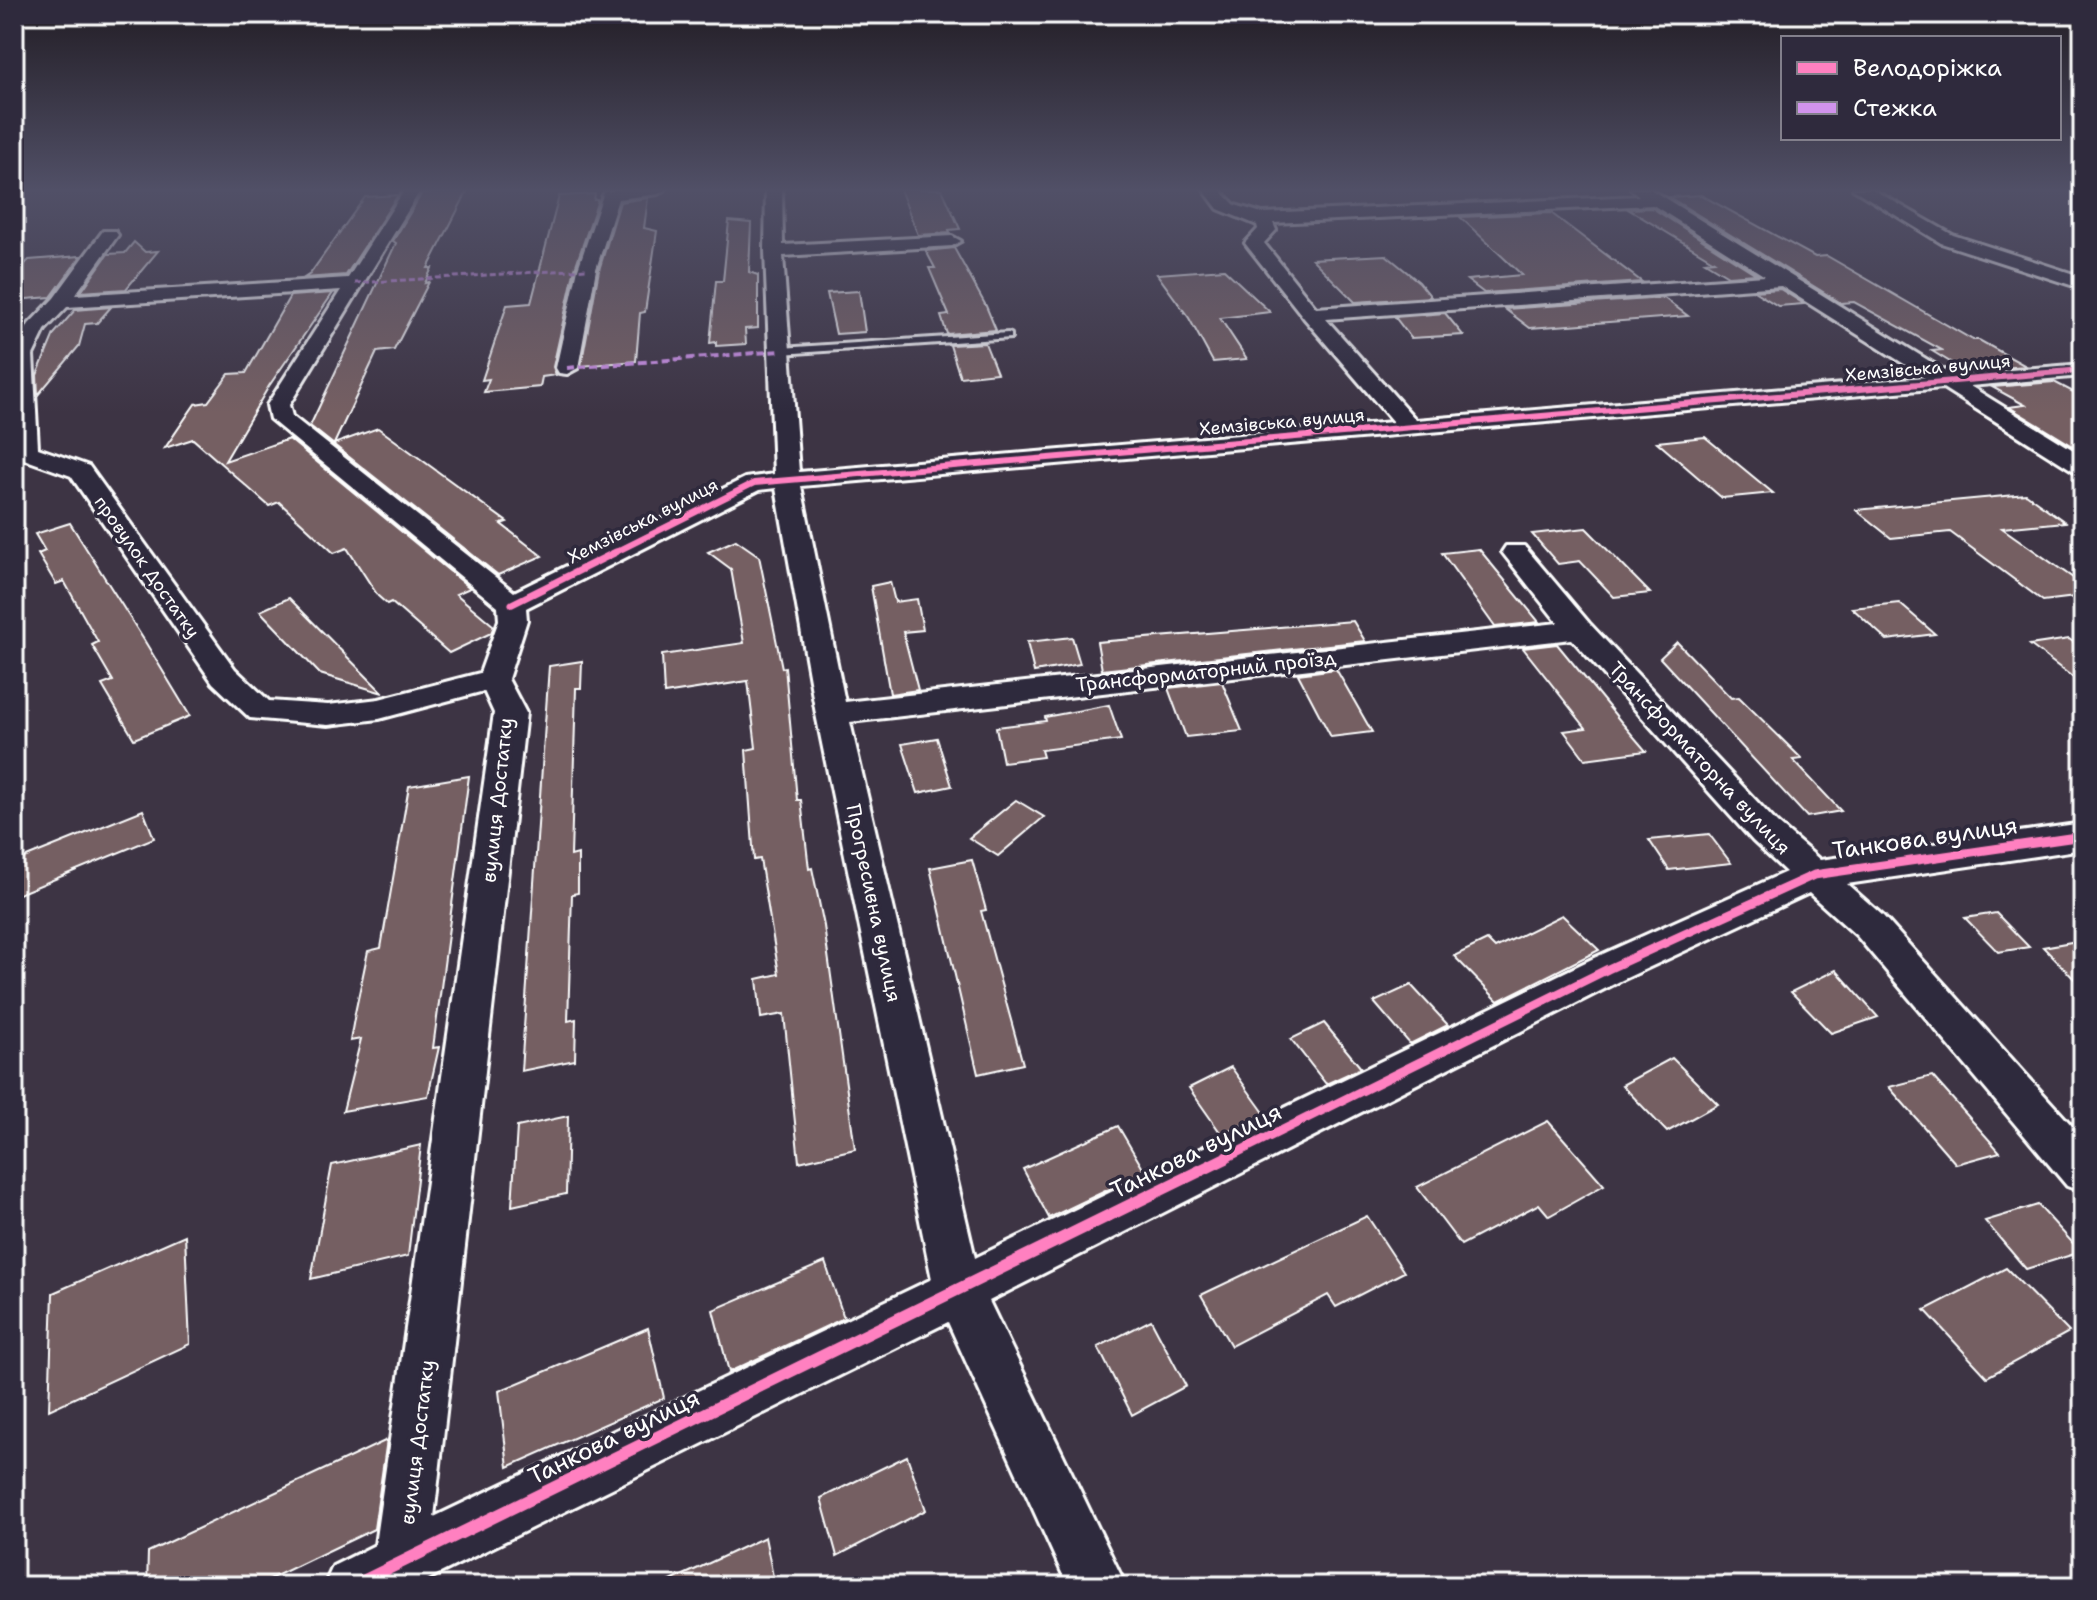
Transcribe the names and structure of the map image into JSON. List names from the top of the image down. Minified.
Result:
{"streets":{"street":["Хемзівська вулиця","провулок Достатку","Трансформаторний проїзд","Трансформаторна вулиця","вулиця Достатку","Танкова вулиця","Прогресивна вулиця"]},"crossings":[["Хемзівська вулиця","Прогресивна вулиця"],["провулок Достатку","вулиця Достатку"],["Трансформаторний проїзд","Трансформаторна вулиця"],["Трансформаторний проїзд","Прогресивна вулиця"],["Трансформаторна вулиця","Танкова вулиця"],["вулиця Достатку","Танкова вулиця"],["Танкова вулиця","Прогресивна вулиця"]],"legend":["Велодоріжка","Стежка"]}
